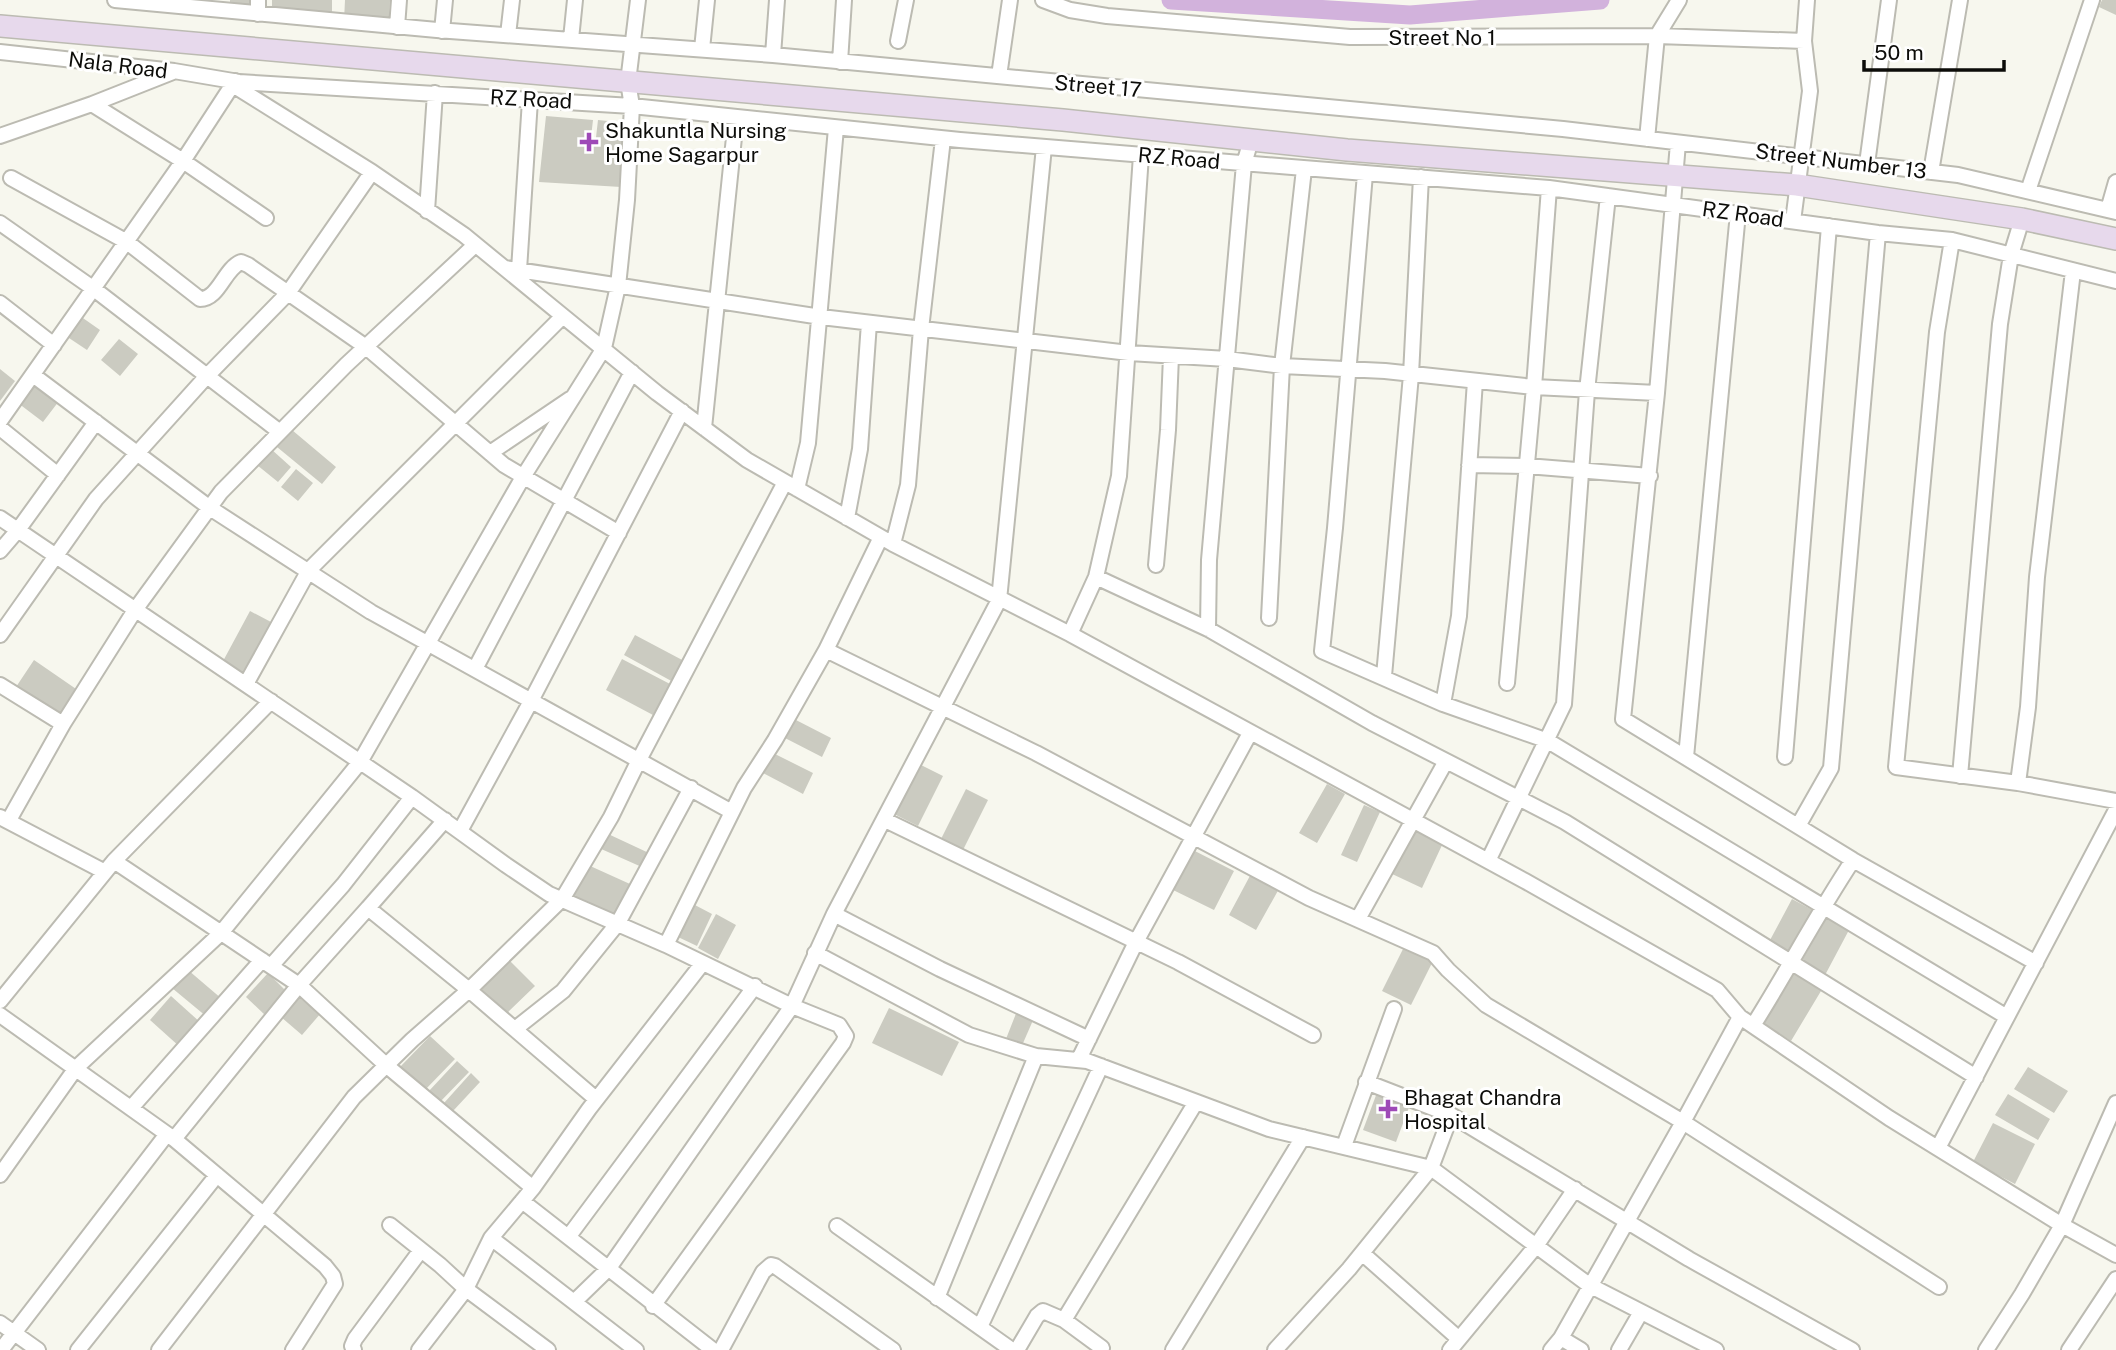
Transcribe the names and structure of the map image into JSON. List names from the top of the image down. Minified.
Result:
{"streets":{"street":["Street No 1","Nala Road","Street 17","RZ Road","Street Number 13"]},"crossings":[["Nala Road","RZ Road"],["Street 17","Street Number 13"]],"places":{"health":["Shakuntla Nursing Home Sagarpur","Bhagat Chandra Hospital"]},"scale_bar":"50 m"}
